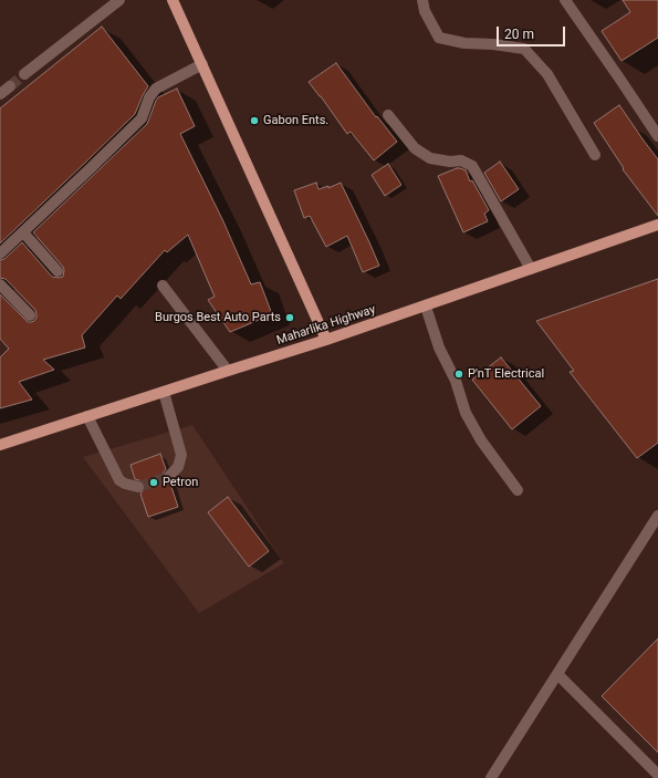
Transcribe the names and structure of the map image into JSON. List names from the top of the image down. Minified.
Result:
{"streets":{"main road":["Maharlika Highway"]},"places":["Gabon Ents.","Burgos Best Auto Parts","P'nT Electrical","Petron"],"scale_bar":"20 m"}
